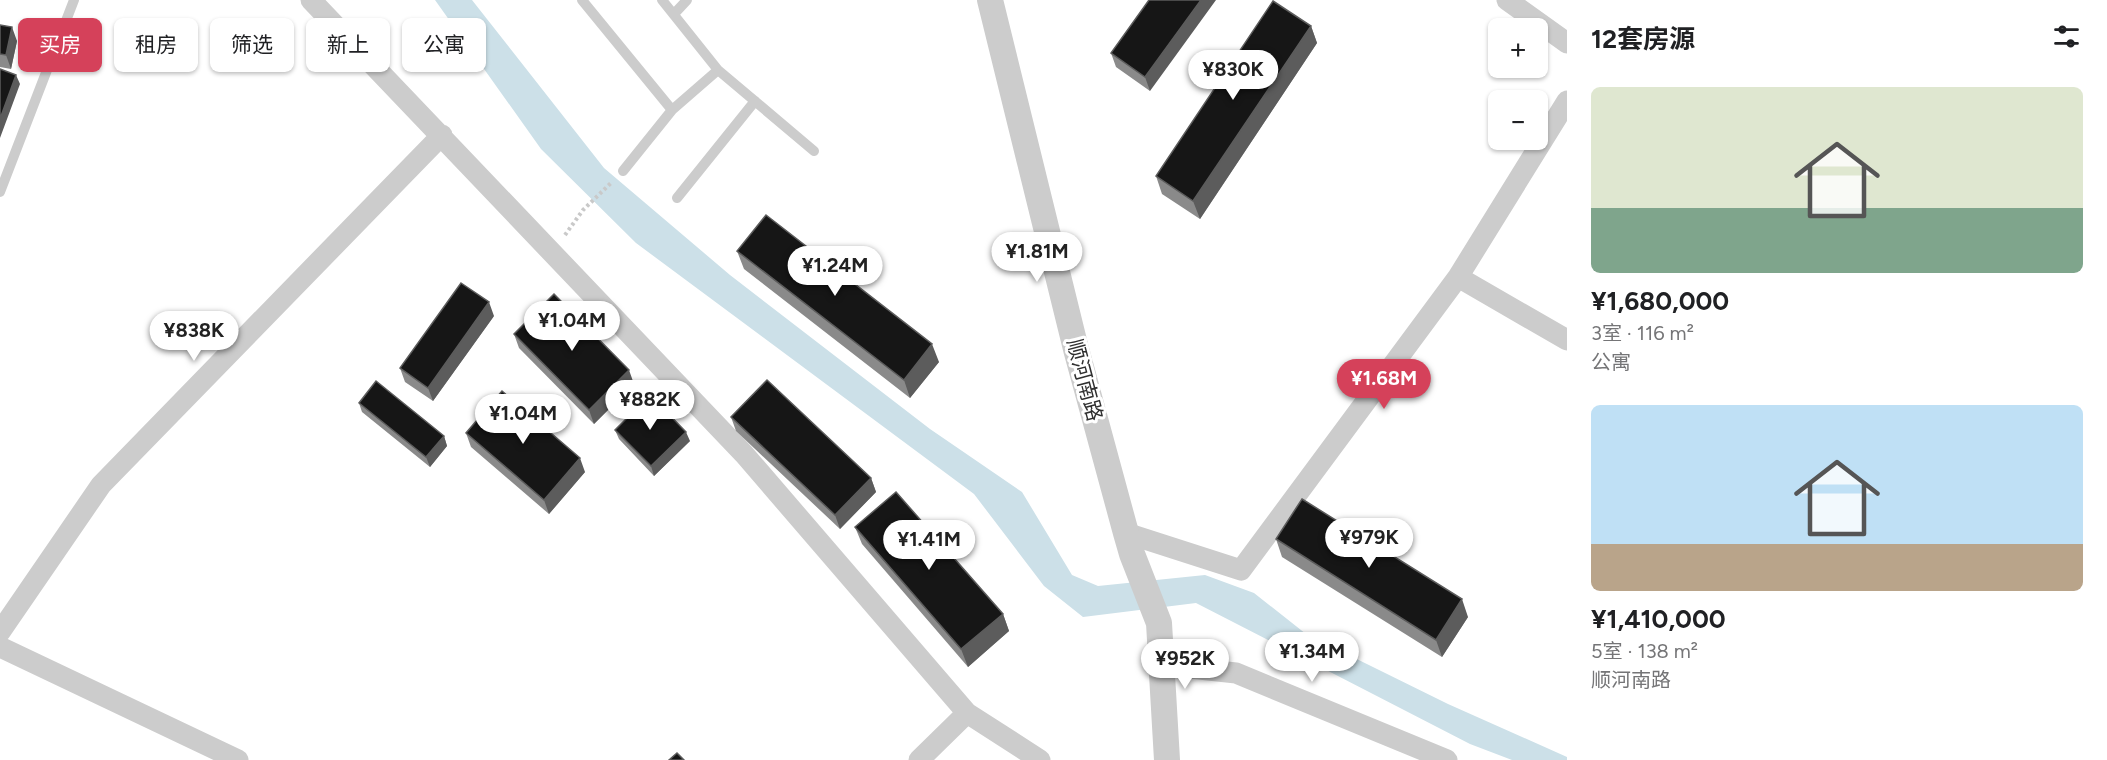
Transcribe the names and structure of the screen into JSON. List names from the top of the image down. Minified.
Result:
{"streets":{"street":["顺河南路"]},"page":{"heading":"12套房源","map_buttons":["+","−"],"chip":["买房","租房","筛选","新上","公寓"],"price":["¥830K","¥1.81M","¥1.24M","¥1.04M","¥838K","¥1.68M","¥882K","¥1.04M","¥979K","¥1.41M","¥1.34M","¥952K"],"list":[{"name":"¥1,680,000","note":"3室 · 116 m² · 公寓"},{"name":"¥1,410,000","note":"5室 · 138 m² · 顺河南路"}]}}
